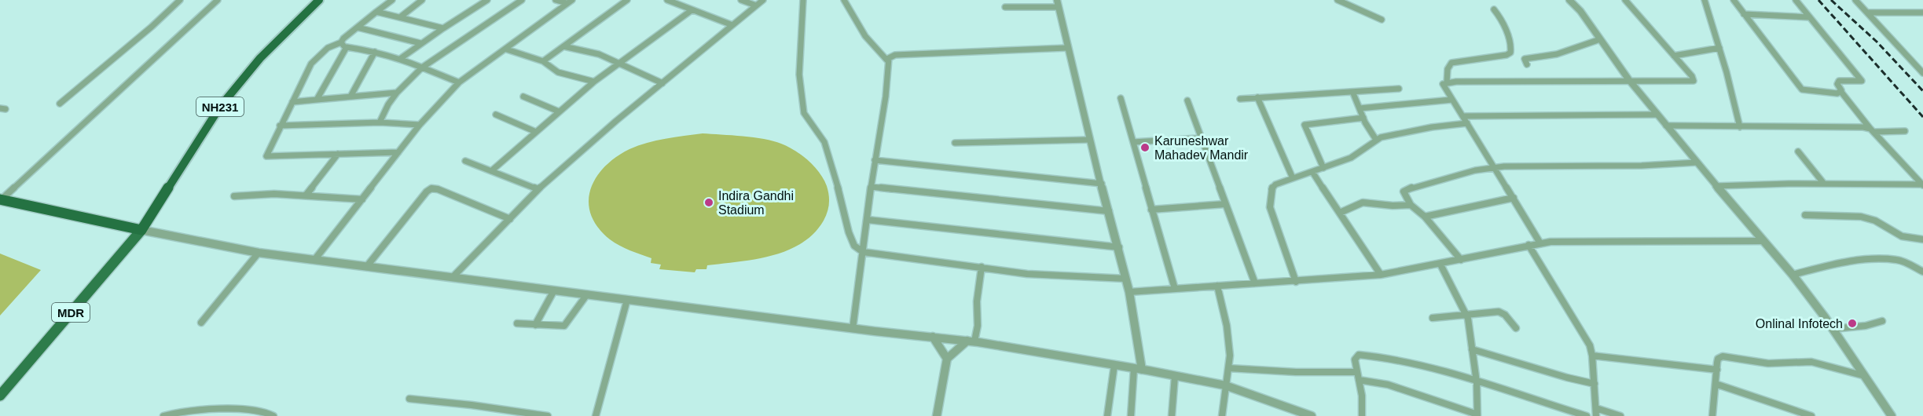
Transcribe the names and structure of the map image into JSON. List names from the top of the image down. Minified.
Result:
{"streets":{"highway":["NH231"],"main road":["MDR"]},"crossings":[["NH231","MDR"]],"places":["Karuneshwar Mahadev Mandir","Indira Gandhi Stadium","Onlinal Infotech"]}
